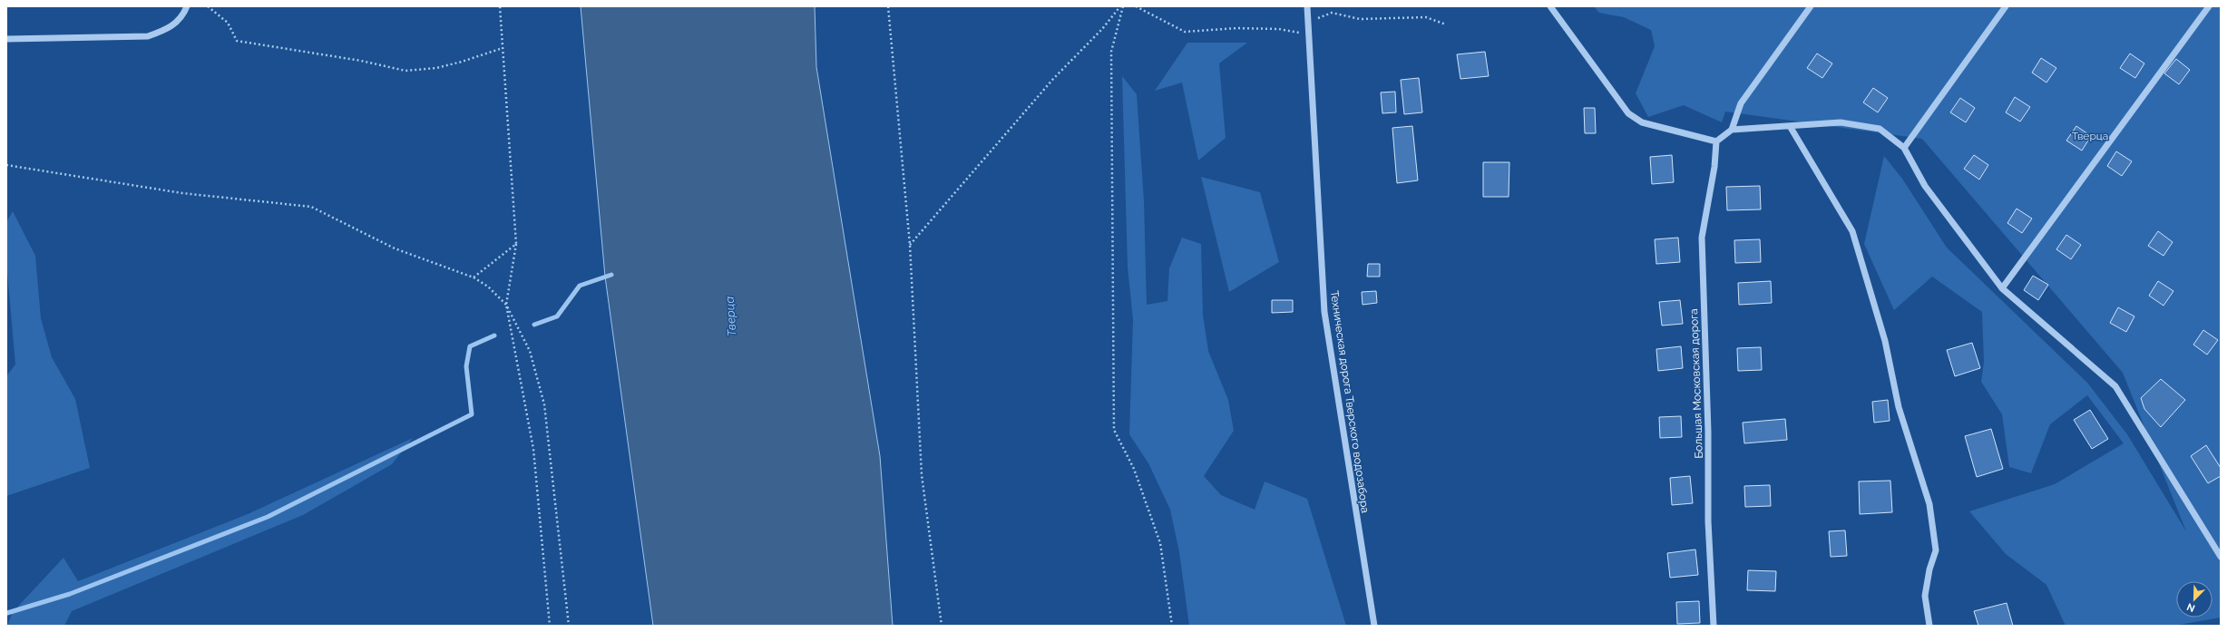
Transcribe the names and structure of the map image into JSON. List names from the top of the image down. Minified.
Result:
{"streets":{"street":["Большая Московская дорога","Техническая дорога Тверского водозабора"]},"water":["Тверца"],"parks":["Тверца"],"north":"bottom left"}
